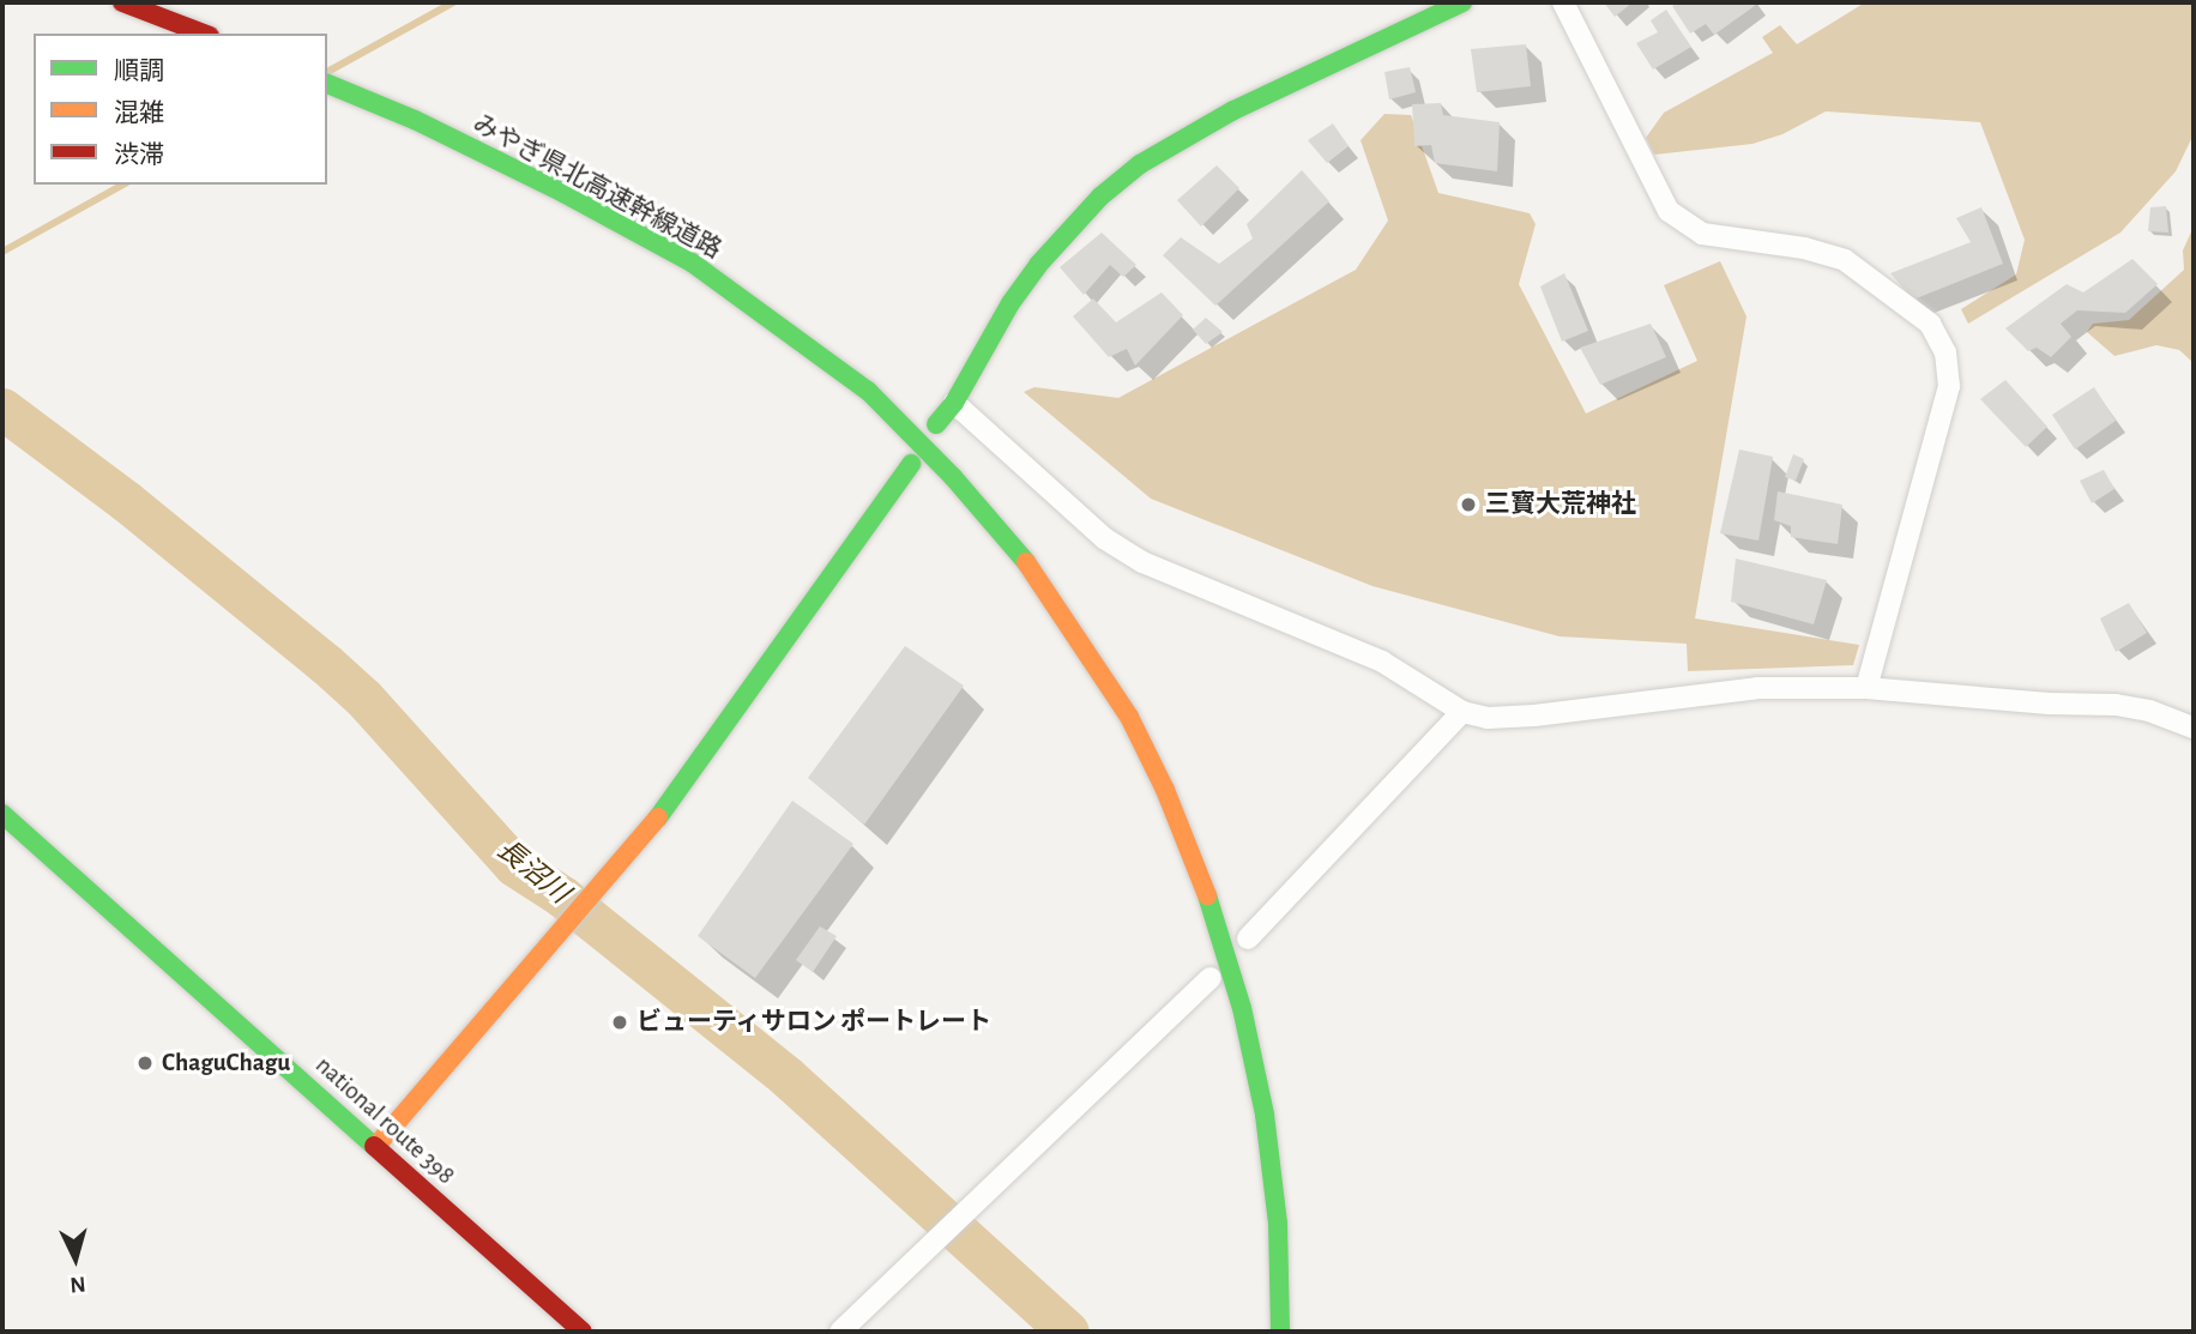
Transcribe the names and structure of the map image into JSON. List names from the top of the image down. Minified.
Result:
{"streets":{"main road":["みやぎ県北高速幹線道路","national route 398"]},"water":["長沼川"],"places":["三寳大荒神社","ビューティサロン ポートレート","ChaguChagu"],"legend":["順調","混雑","渋滞"],"north":"bottom"}
